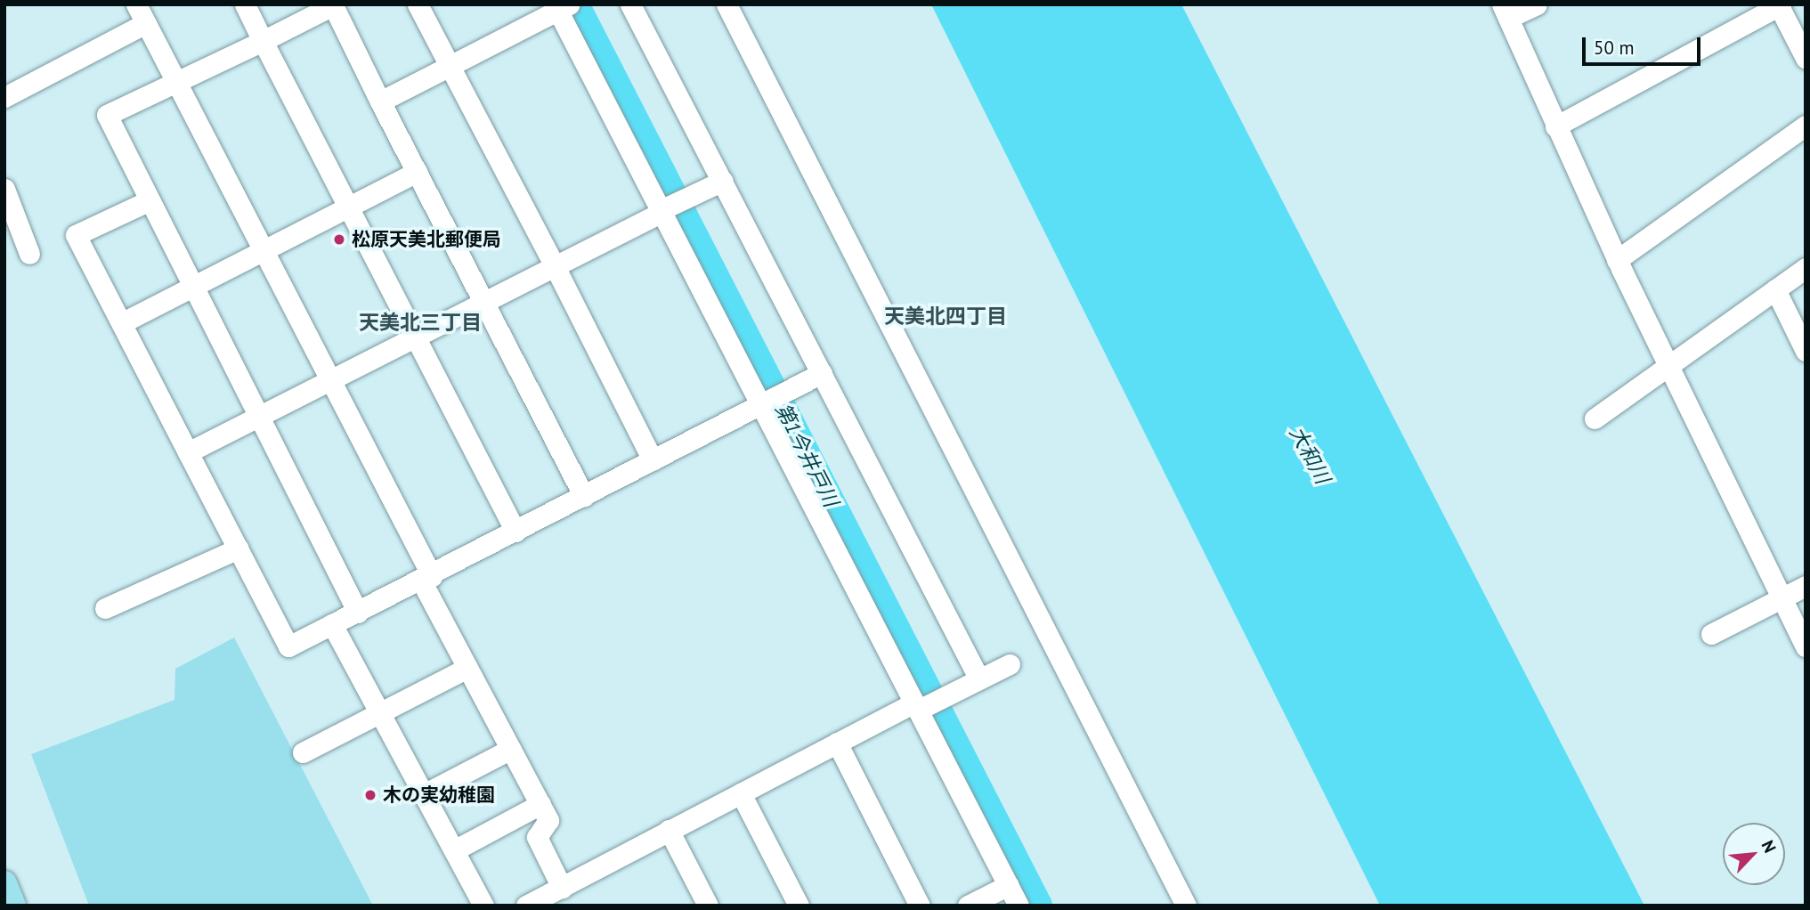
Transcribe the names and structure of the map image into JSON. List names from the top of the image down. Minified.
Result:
{"districts":["天美北四丁目","天美北三丁目"],"water":["第1今井戸川","大和川"],"places":["松原天美北郵便局","木の実幼稚園"],"scale_bar":"50 m","north":"top right"}
